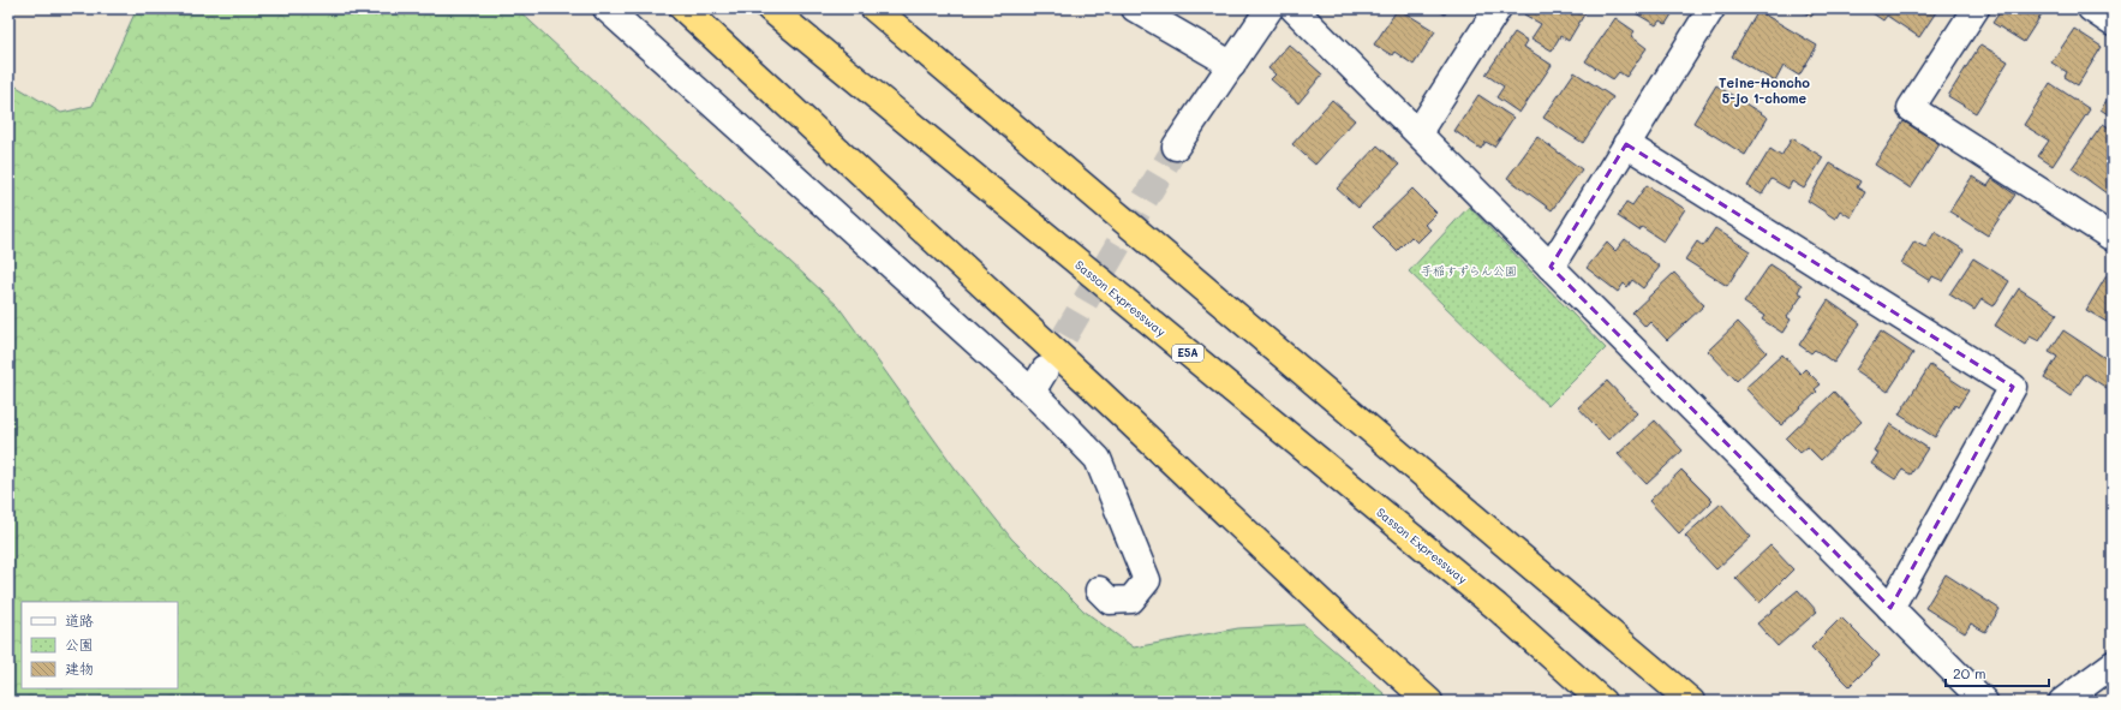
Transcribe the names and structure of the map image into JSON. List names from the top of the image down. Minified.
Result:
{"streets":{"highway":["Sasson Expressway","E5A"]},"districts":["Teine-Honcho 5-jo 1-chome"],"parks":["手稲すずらん公園"],"legend":["道路","公園","建物"],"scale_bar":"20 m"}
